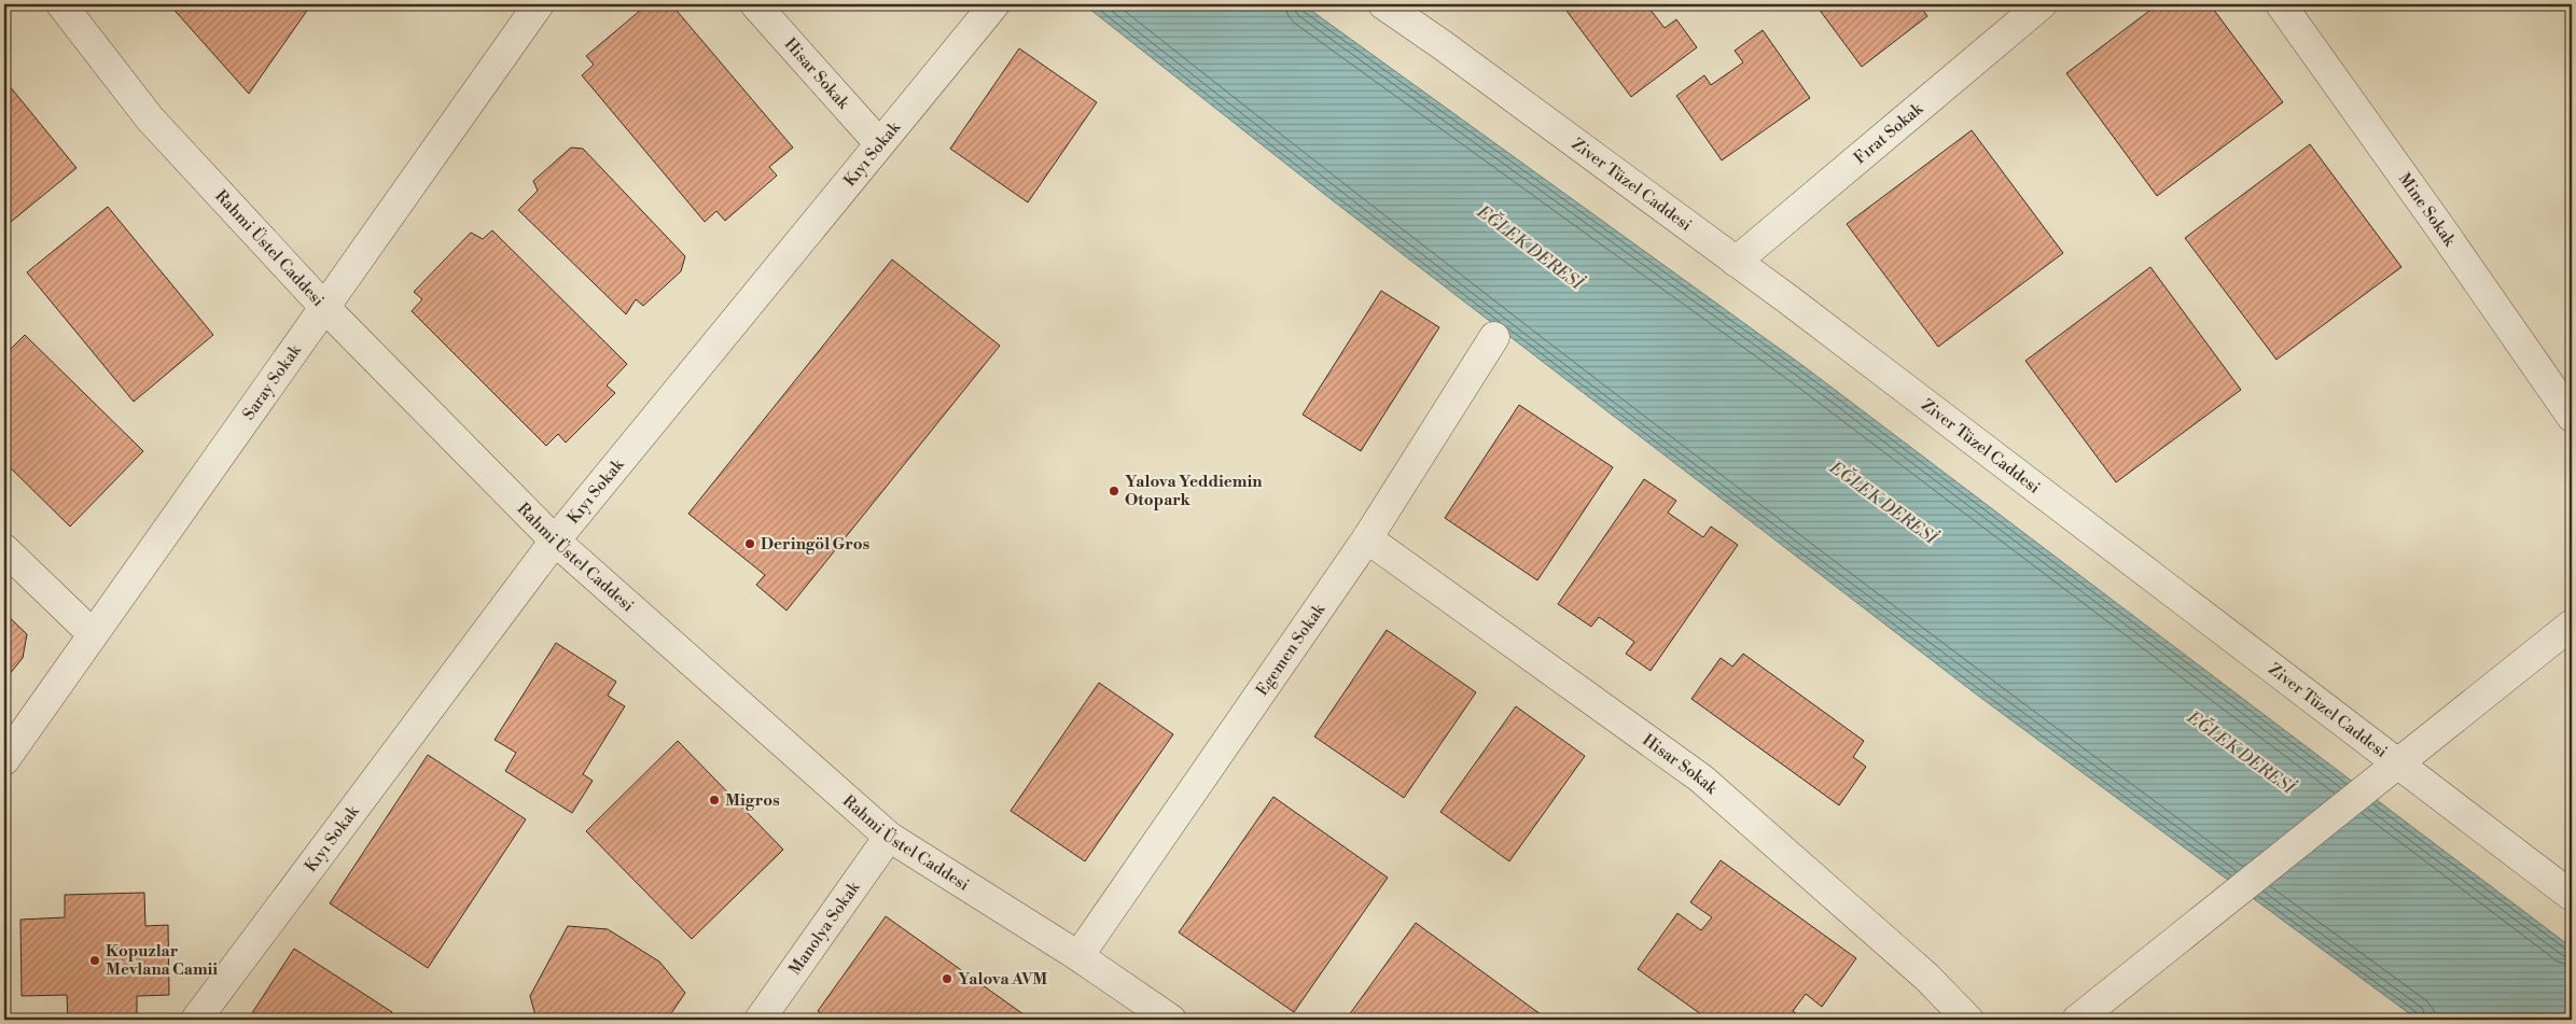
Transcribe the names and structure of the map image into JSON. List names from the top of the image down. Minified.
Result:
{"streets":{"street":["Hisar Sokak","Fırat Sokak","Kıyı Sokak","Ziver Tüzel Caddesi","Mine Sokak","Rahmi Üstel Caddesi","Saray Sokak","Egemen Sokak","Manolya Sokak"]},"crossings":[["Hisar Sokak","Kıyı Sokak"],["Hisar Sokak","Egemen Sokak"],["Fırat Sokak","Ziver Tüzel Caddesi"],["Kıyı Sokak","Rahmi Üstel Caddesi"],["Rahmi Üstel Caddesi","Saray Sokak"],["Rahmi Üstel Caddesi","Egemen Sokak"],["Rahmi Üstel Caddesi","Manolya Sokak"]],"water":["EĞLEK DERESİ"],"places":["Yalova Yeddiemin Otopark","Deringöl Gros","Migros","Kopuzlar Mevlana Camii","Yalova AVM"]}
